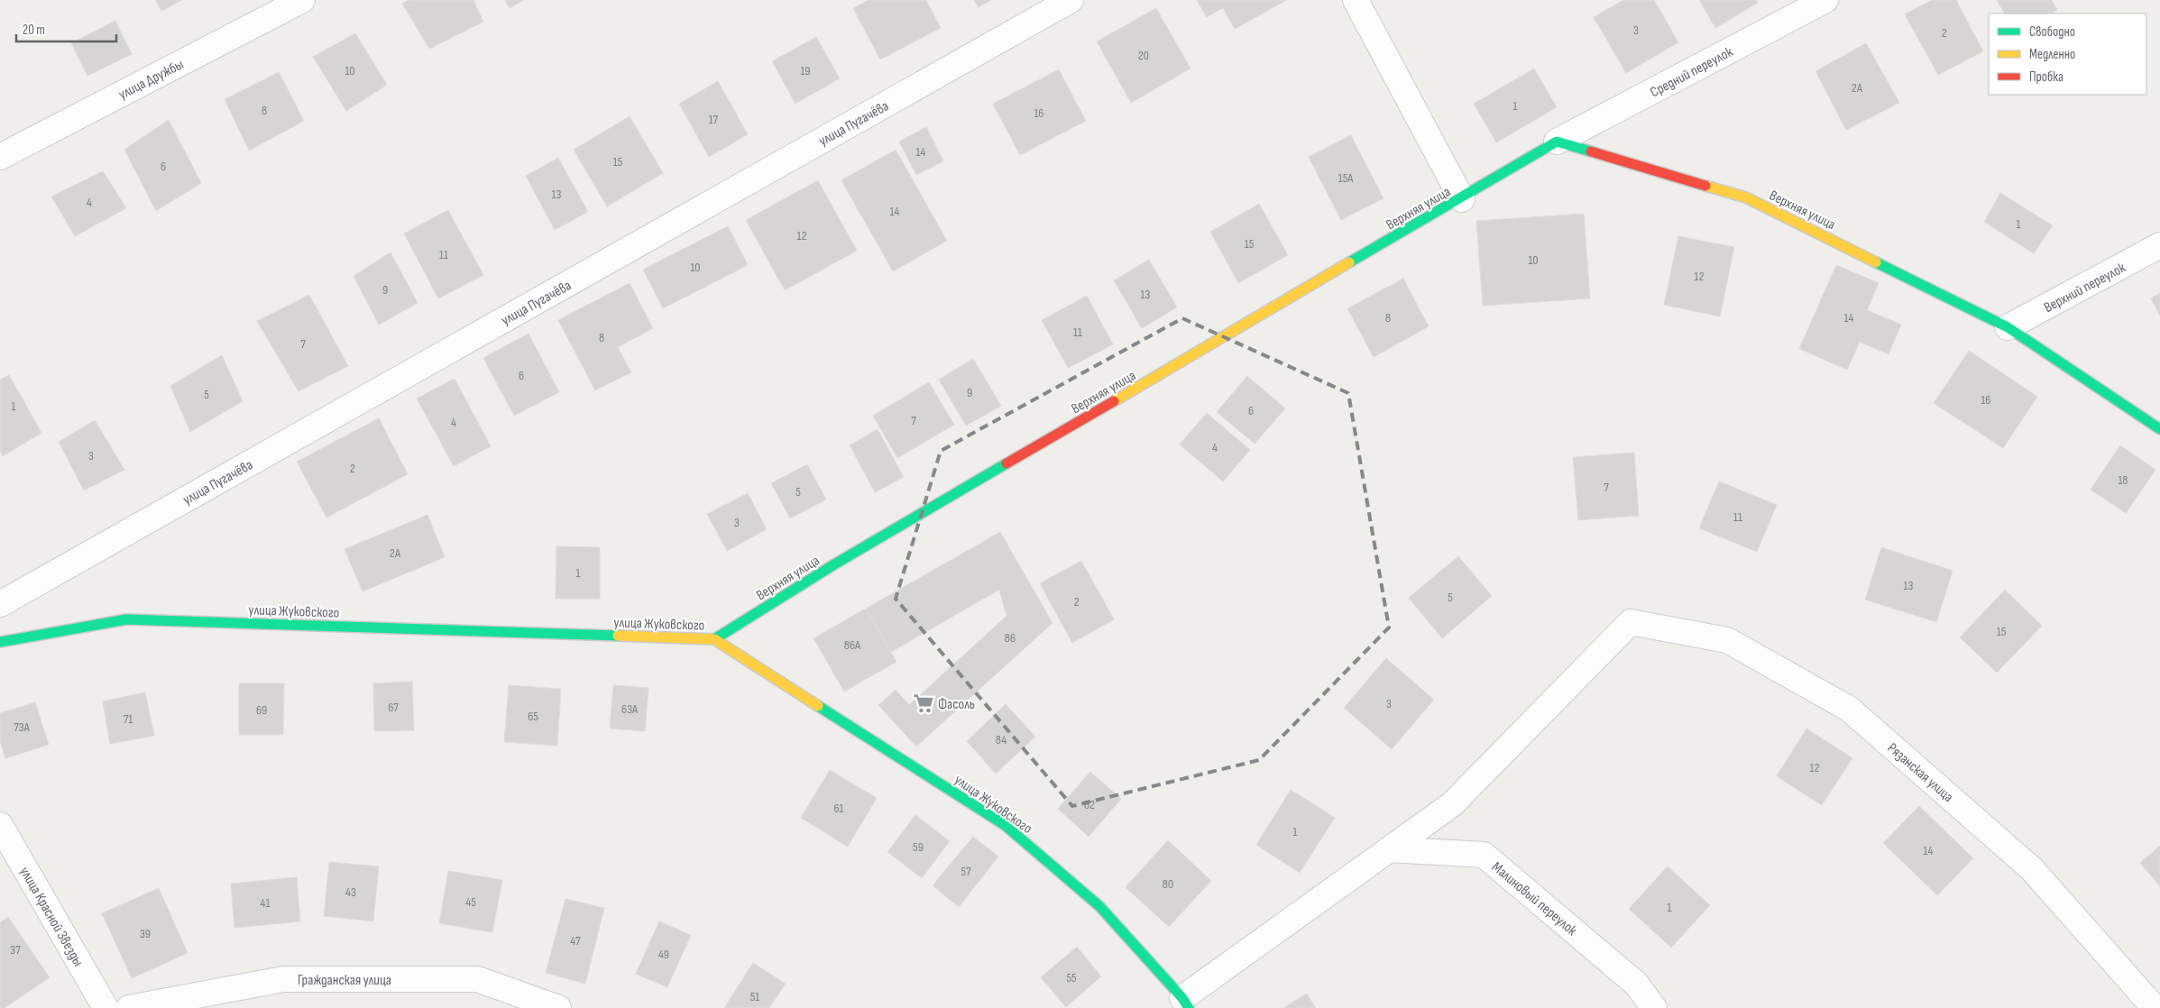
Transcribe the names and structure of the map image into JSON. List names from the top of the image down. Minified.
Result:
{"streets":{"street":["Средний переулок","улица Дружбы","улица Пугачёва","Верхняя улица","Верхний переулок","улица Жуковского","Рязанская улица","Малиновый переулок","улица Красной Звезды","Гражданская улица"]},"crossings":[["Средний переулок","Верхняя улица"],["Верхняя улица","Верхний переулок"],["Верхняя улица","улица Жуковского"],["Рязанская улица","Малиновый переулок"]],"places":{"supermarket":["Фасоль"]},"house_numbers":["3","2","20","10","19","2А","1","8","16","17","14","15","6","15А","13","4","14","1","12","15","11","10","10","12","9","13","8","14","11","8","7","6","9","5","16","1","6","7","4","4","3","2","18","7","5","11","3","2А","1","13","5","2","15","86","86А","3","67","63А","69","65","71","73А","84","12","82","61","1","59","14","57","80","43","45","41","1","39","47","37","49","55","51"],"legend":["Свободно","Медленно","Пробка"],"scale_bar":"20 m"}
